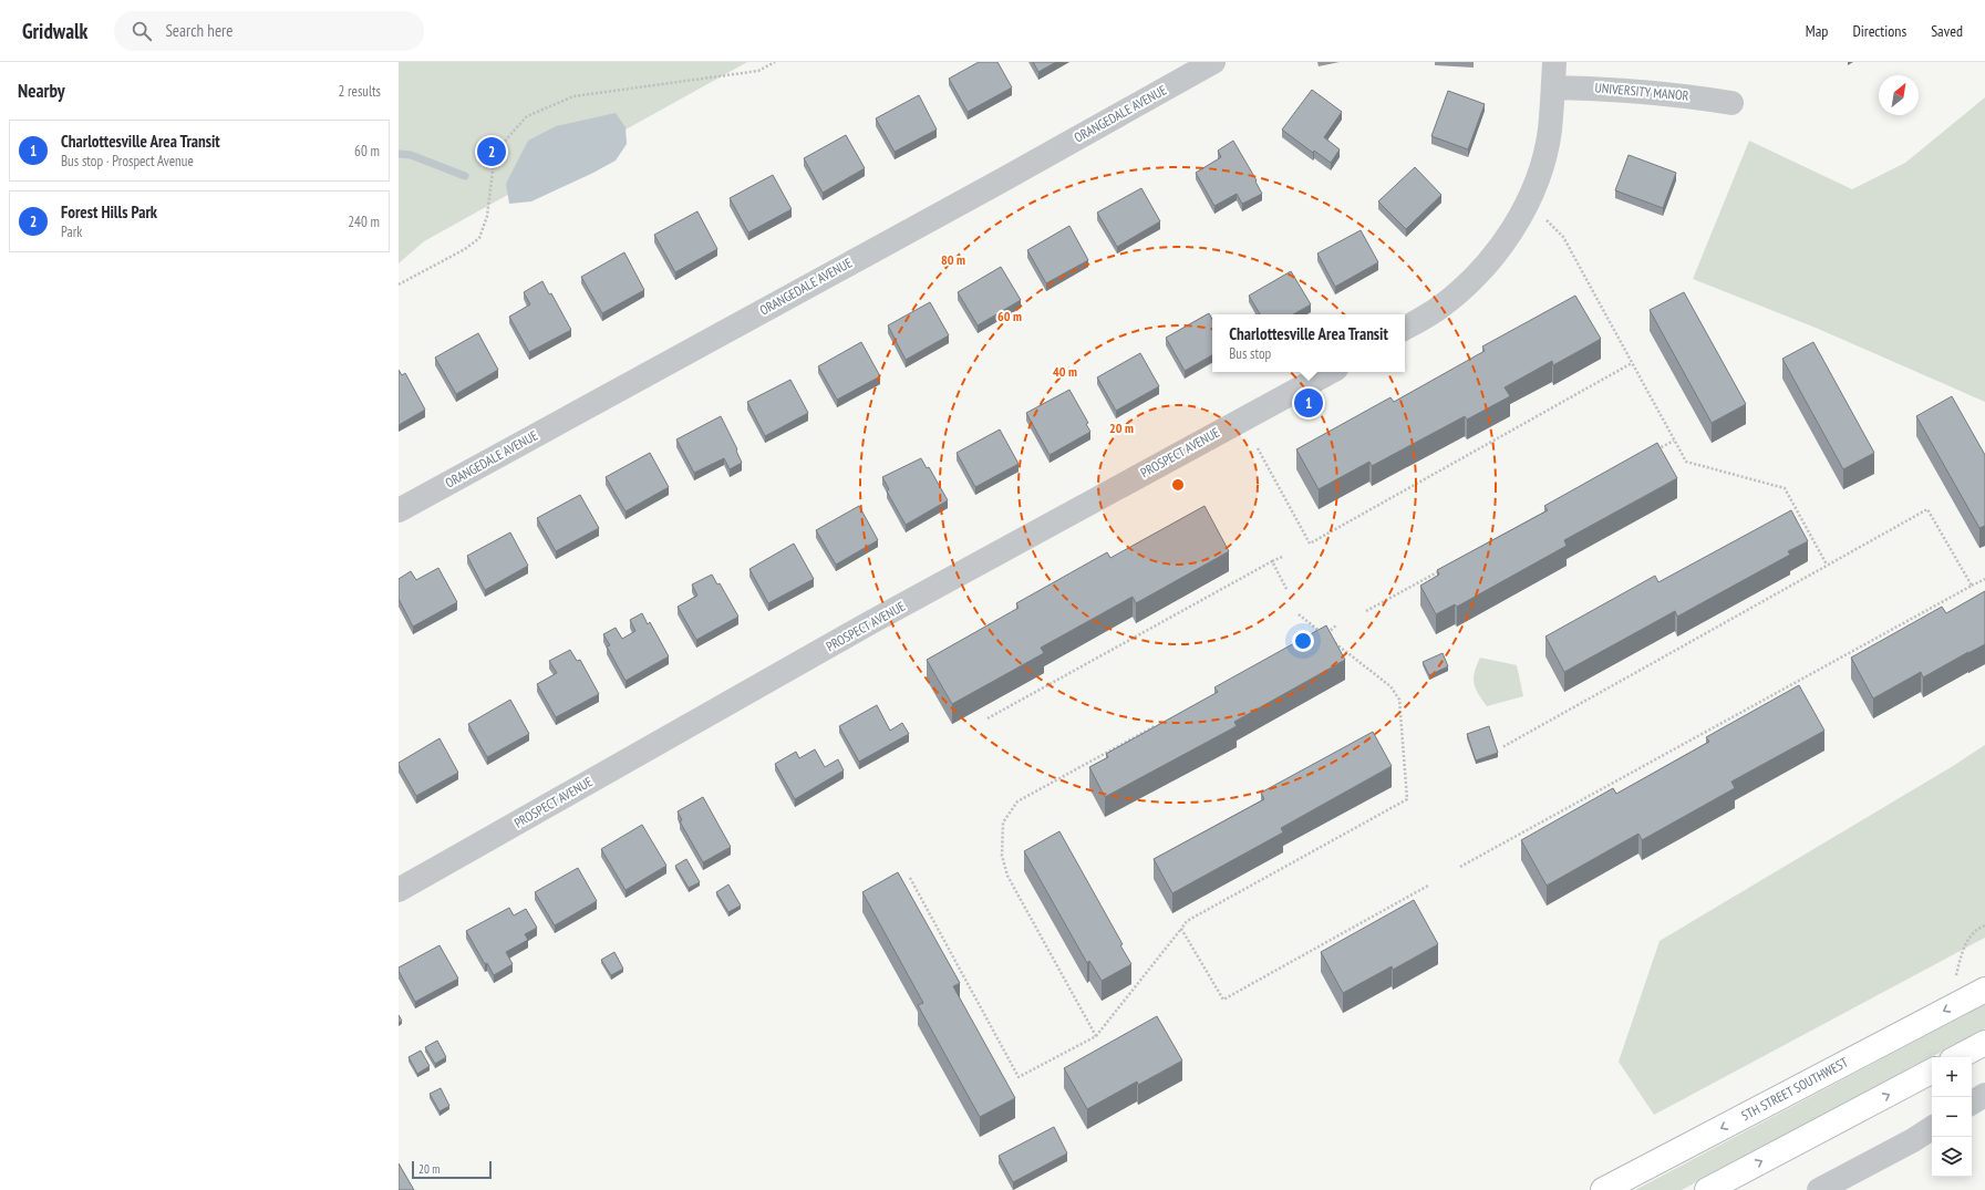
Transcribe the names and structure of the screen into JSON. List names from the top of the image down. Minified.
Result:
{"streets":{"main road":["5TH STREET SOUTHWEST"],"street":["UNIVERSITY MANOR","ORANGEDALE AVENUE","PROSPECT AVENUE"]},"scale_bar":"20 m","north":"top right","page":{"header":"Gridwalk","search":"Search here","nav":["Map","Directions","Saved"],"heading":["Nearby","2 results"],"list":[{"mark":"1","name":"Charlottesville Area Transit","note":"Bus stop · Prospect Avenue","value":"60 m"},{"mark":"2","name":"Forest Hills Park","note":"Park","value":"240 m"}],"pins":["2","1"],"popup":["Charlottesville Area Transit","Bus stop"],"map_buttons":["+","−"],"scale":"20 m"},"rings":["80 m","60 m","40 m","20 m"]}
